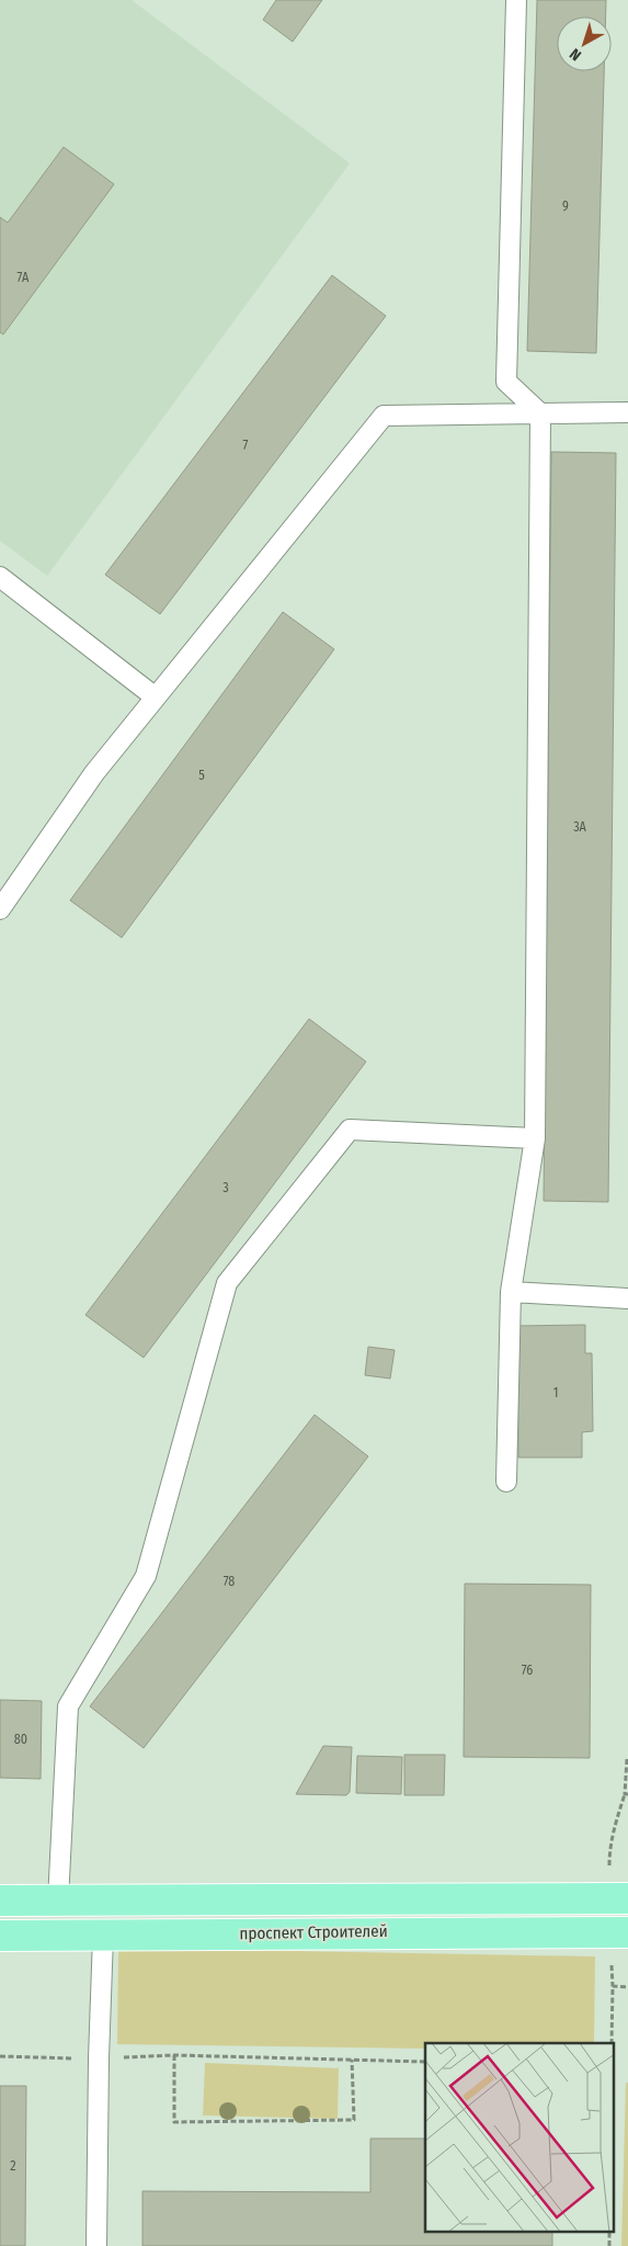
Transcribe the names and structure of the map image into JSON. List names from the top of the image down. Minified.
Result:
{"streets":{"main road":["проспект Строителей"]},"house_numbers":["9","7А","7","5","3А","3","1","78","76","80","2"],"north":"bottom left"}
